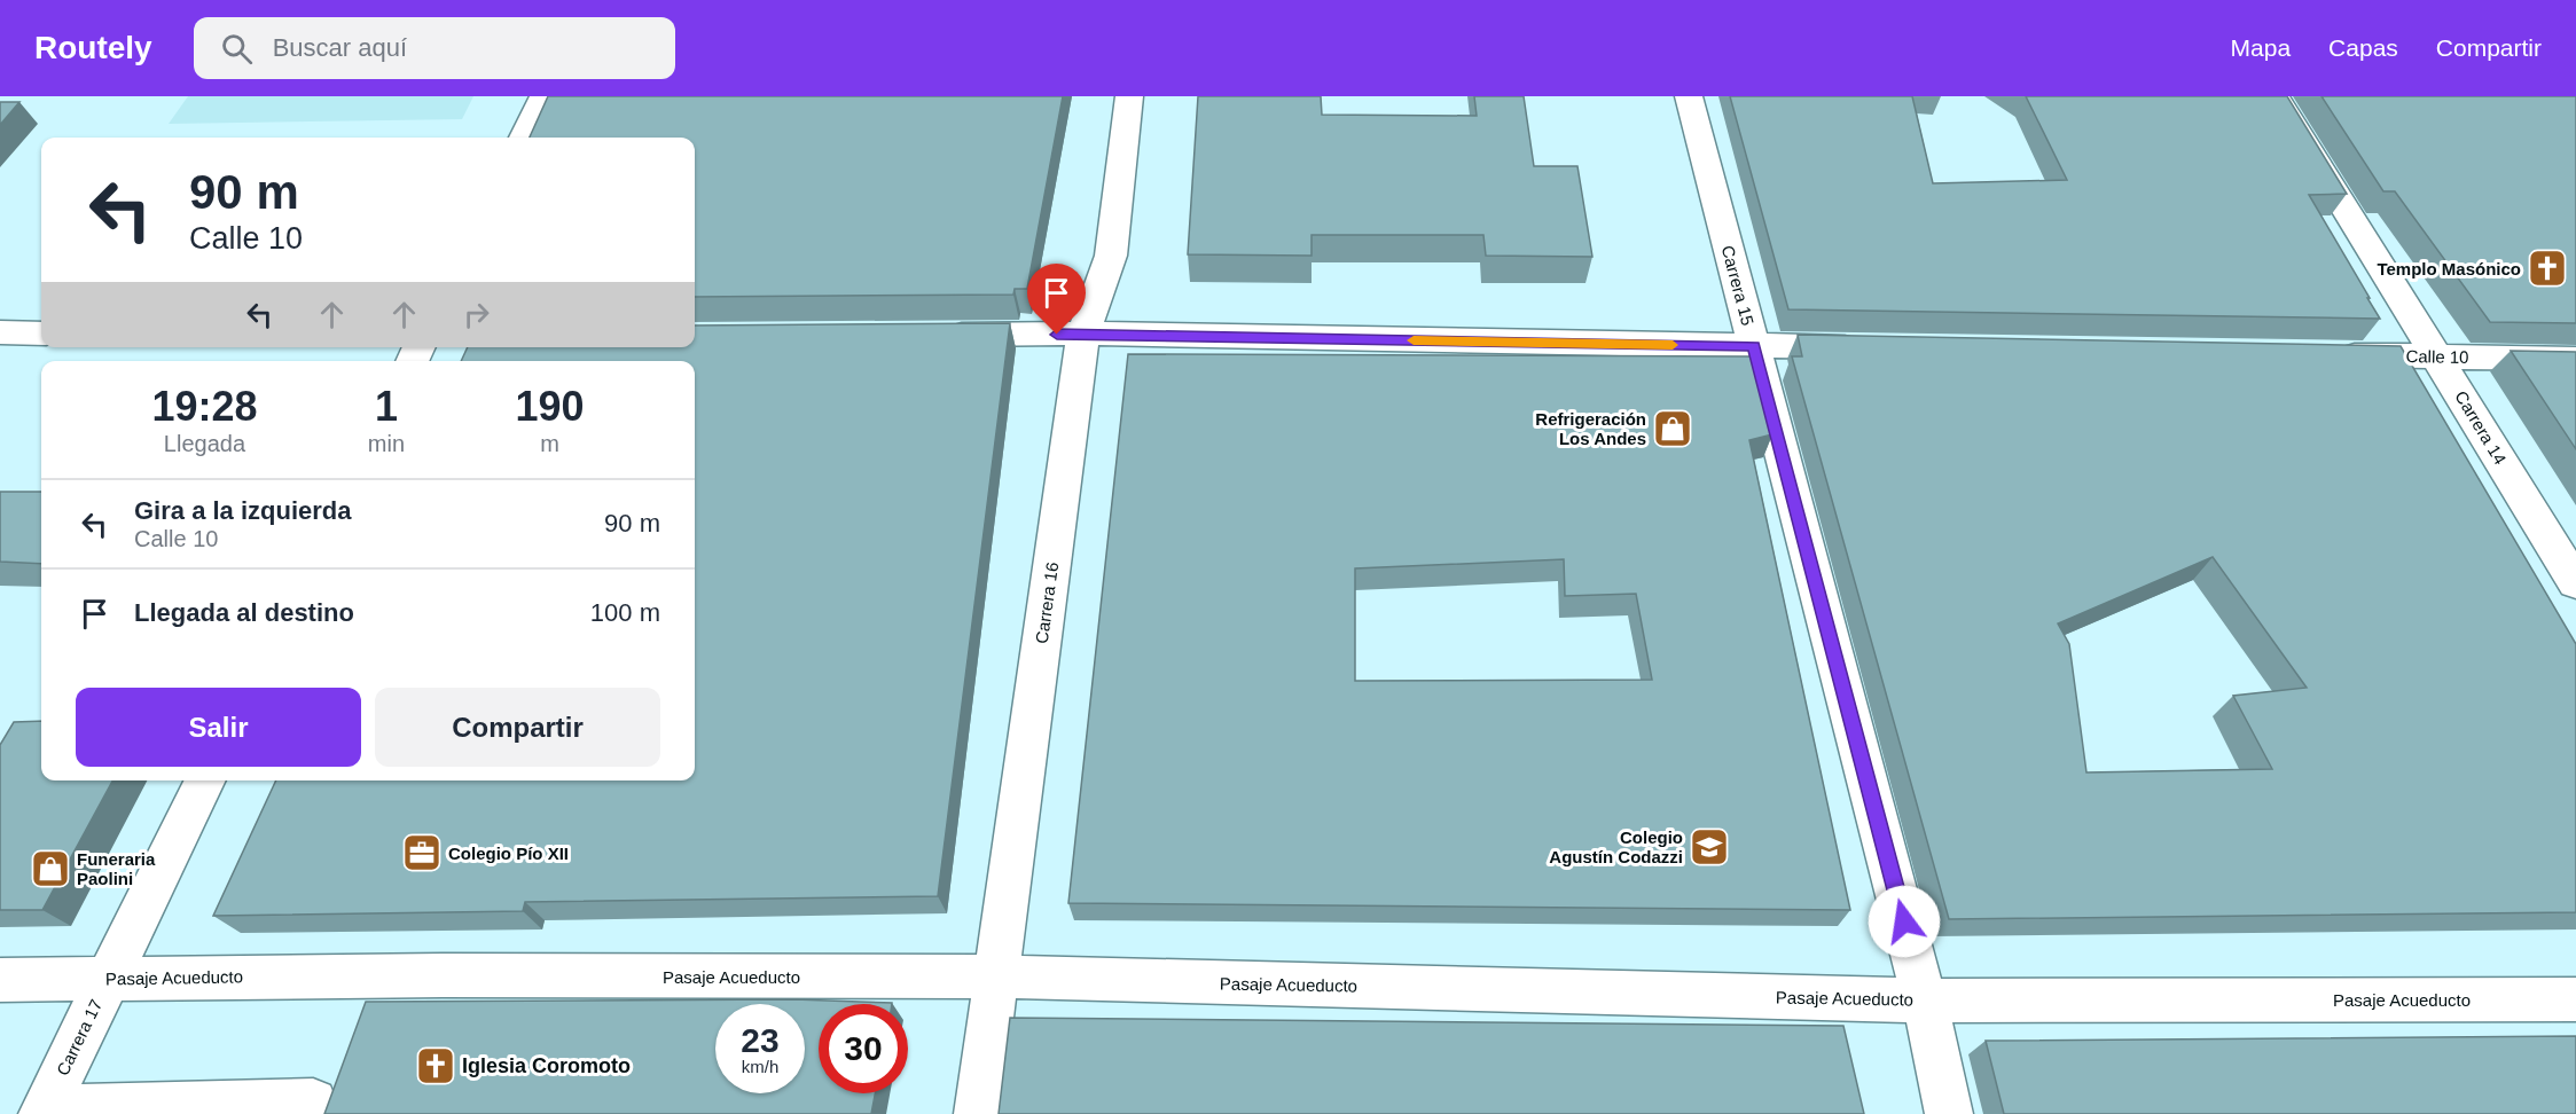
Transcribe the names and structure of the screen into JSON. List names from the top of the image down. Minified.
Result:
{"streets":{"street":["Carrera 15","Calle 10","Carrera 14","Carrera 16","Pasaje Acueducto","Carrera 17"]},"crossings":[["Carrera 15","Pasaje Acueducto"],["Calle 10","Carrera 14"],["Carrera 16","Pasaje Acueducto"],["Pasaje Acueducto","Carrera 17"]],"places":{"church":["Templo Masónico","Iglesia Coromoto"],"shop":["Refrigeración Los Andes","Funeraria Paolini"],"school or university":["Colegio Agustín Codazzi"],"office":["Colegio Pío XII"]},"page":{"header":"Routely","search":"Buscar aquí","nav":["Mapa","Capas","Compartir"],"turn":["90 m","Calle 10"],"eta":["19:28","Llegada","1","min","190","m"],"list":[{"name":"Gira a la izquierda","note":"Calle 10","value":"90 m"},{"name":"Llegada al destino","value":"100 m"}],"buttons":["Salir","Compartir"],"speed":"23 km/h","limit":"30"}}
